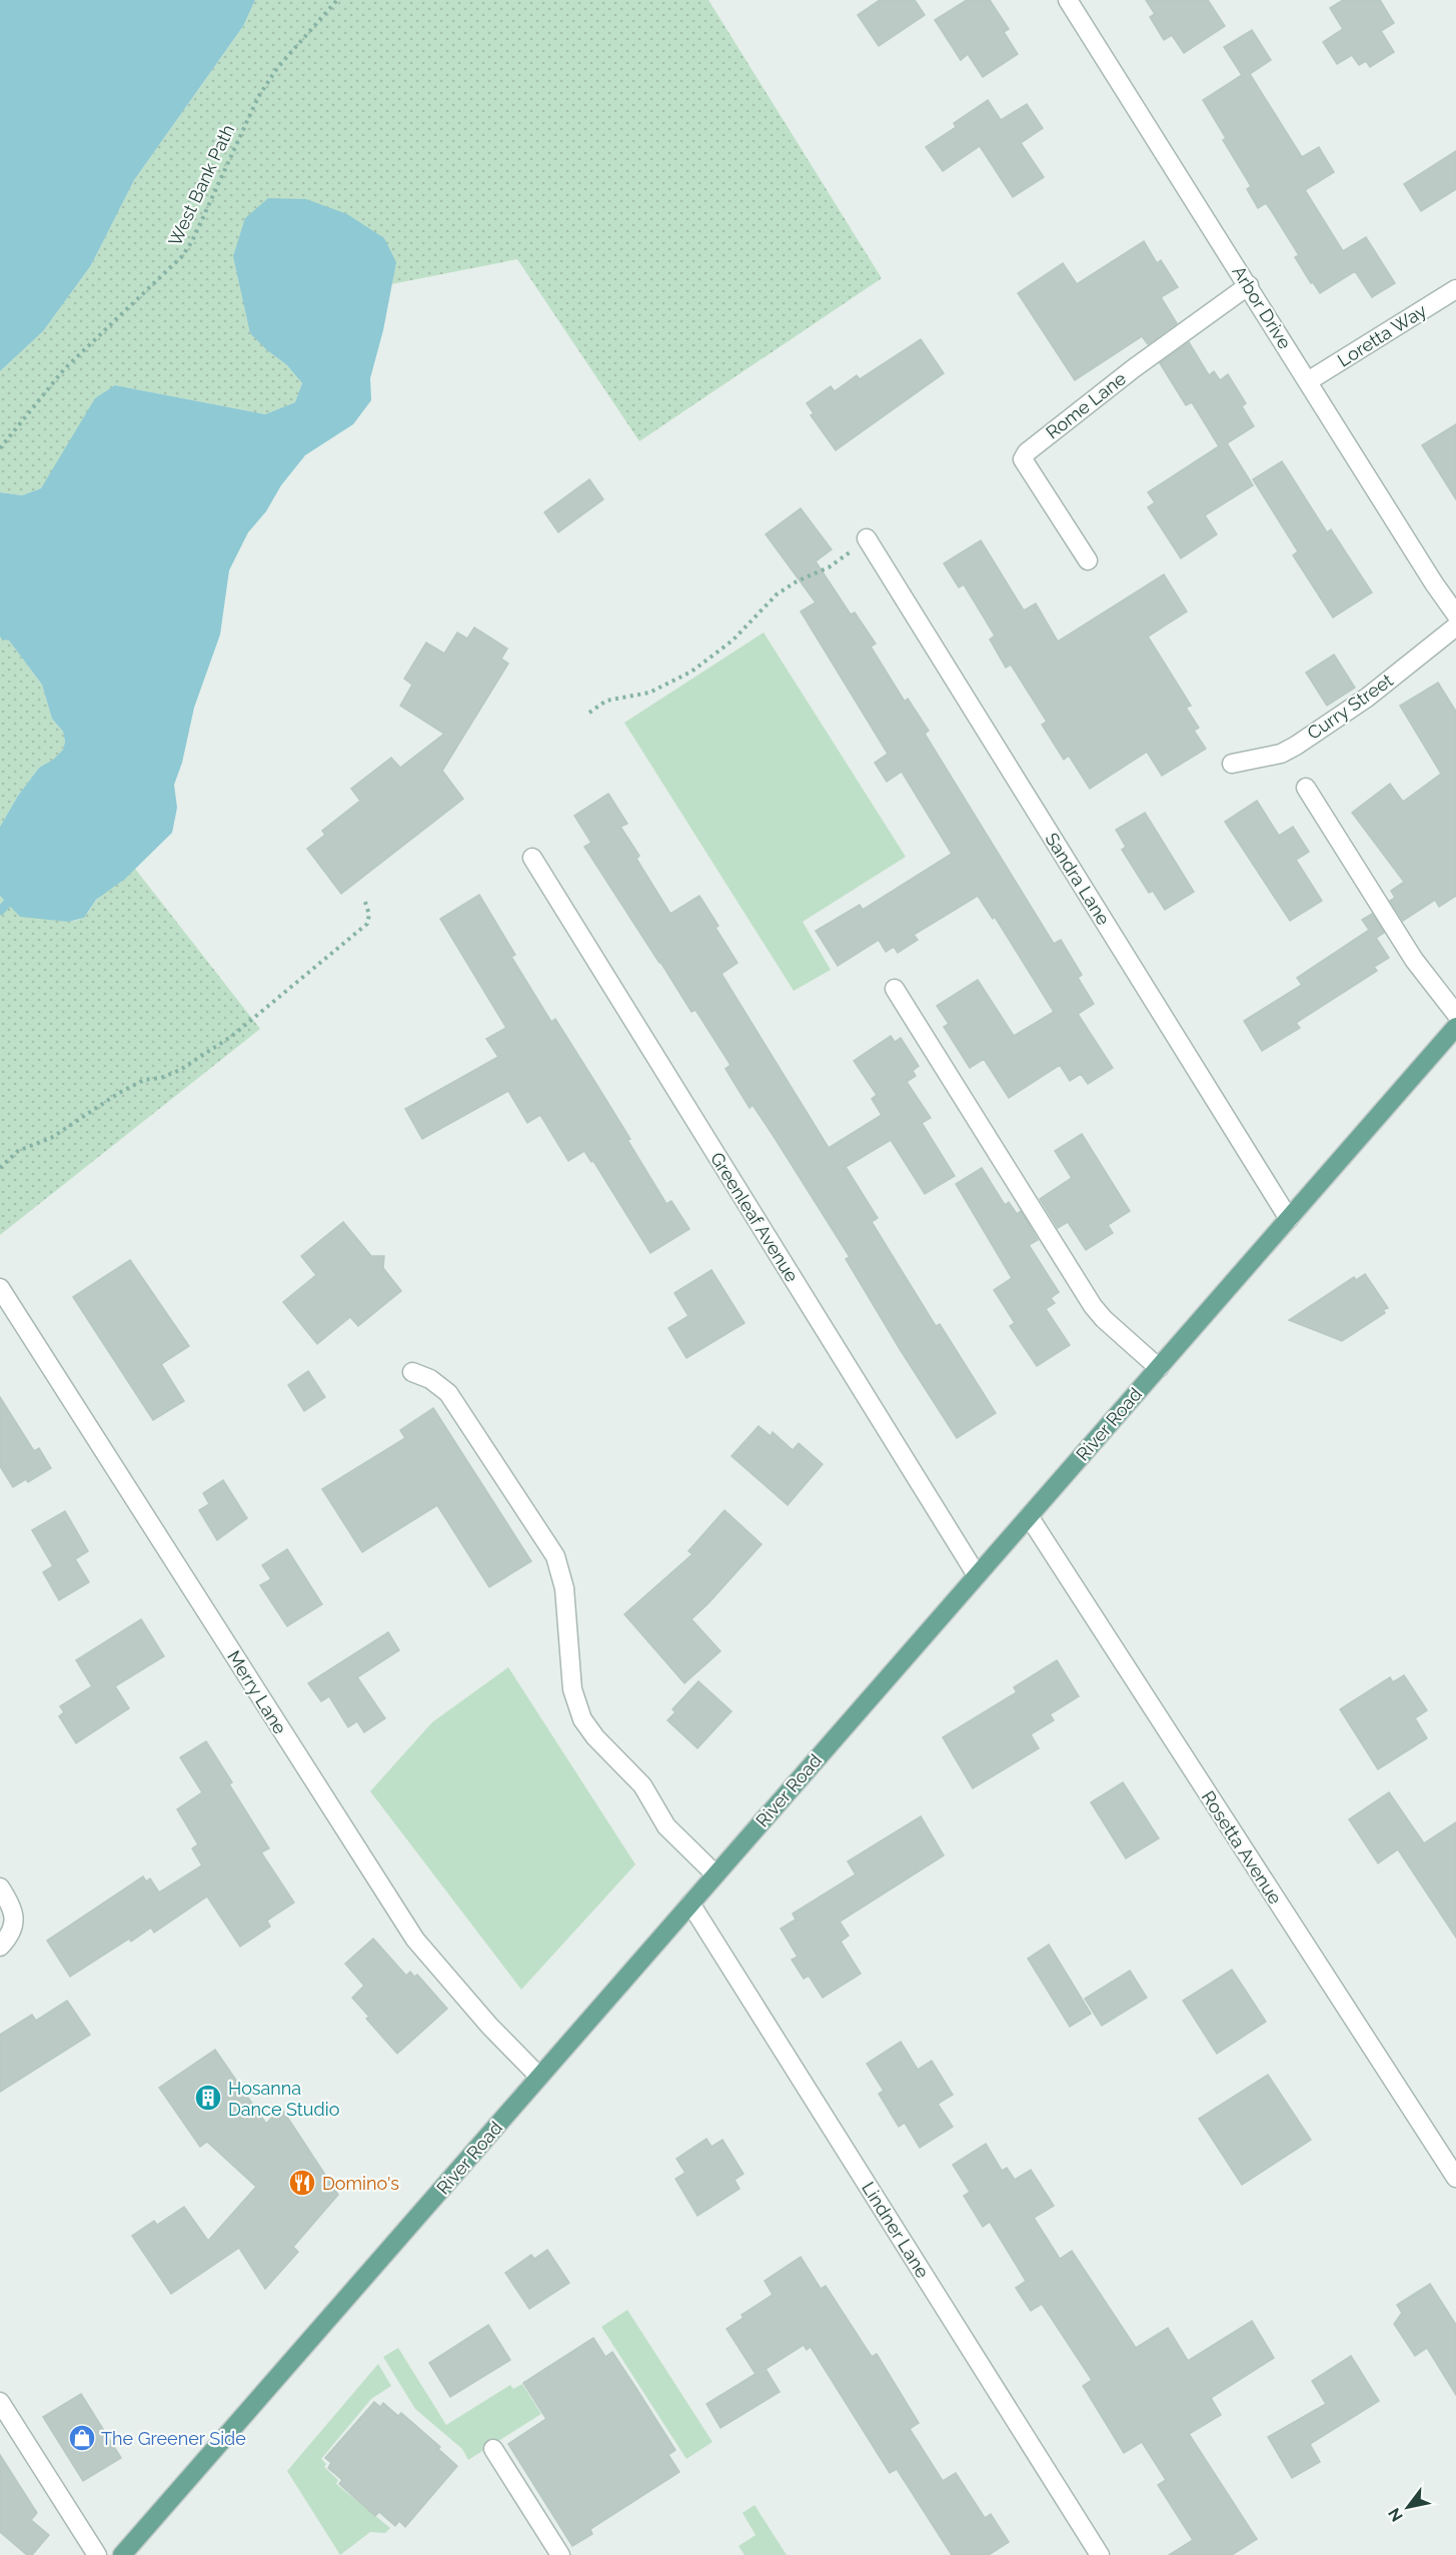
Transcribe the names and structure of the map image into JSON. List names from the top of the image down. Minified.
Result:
{"streets":{"main road":["River Road"],"street":["Arbor Drive","Loretta Way","Rome Lane","Curry Street","Sandra Lane","Greenleaf Avenue","Merry Lane","Rosetta Avenue","Lindner Lane"],"path":["West Bank Path"]},"crossings":[["Arbor Drive","Loretta Way"],["Arbor Drive","Rome Lane"],["Sandra Lane","River Road"],["Greenleaf Avenue","River Road"],["River Road","Merry Lane"],["River Road","Rosetta Avenue"],["River Road","Lindner Lane"]],"places":{"building":["Hosanna Dance Studio"],"restaurant":["Domino's"],"shop":["The Greener Side"]},"north":"bottom left"}
